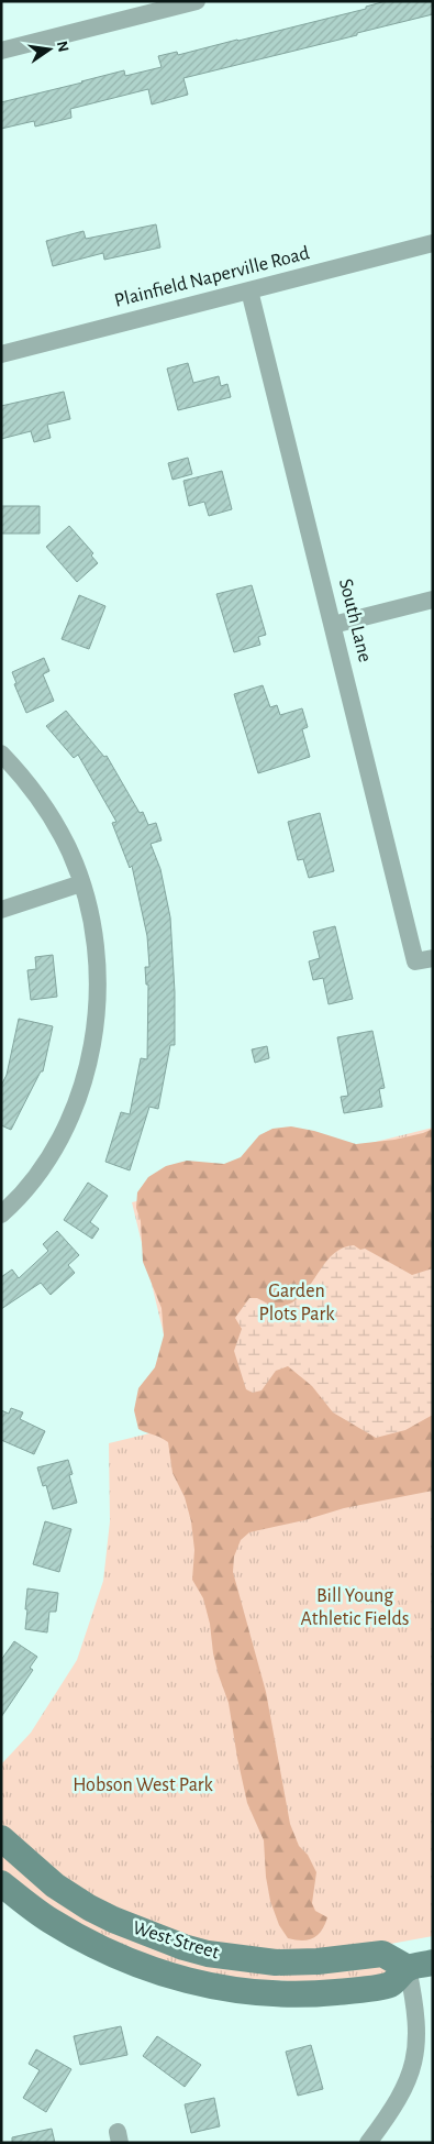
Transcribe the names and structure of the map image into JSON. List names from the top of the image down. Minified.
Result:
{"streets":{"street":["Plainfield Naperville Road","South Lane","West Street"]},"crossings":[["Plainfield Naperville Road","South Lane"]],"parks":["Garden Plots Park","Bill Young Athletic Fields","Hobson West Park"],"north":"right"}
